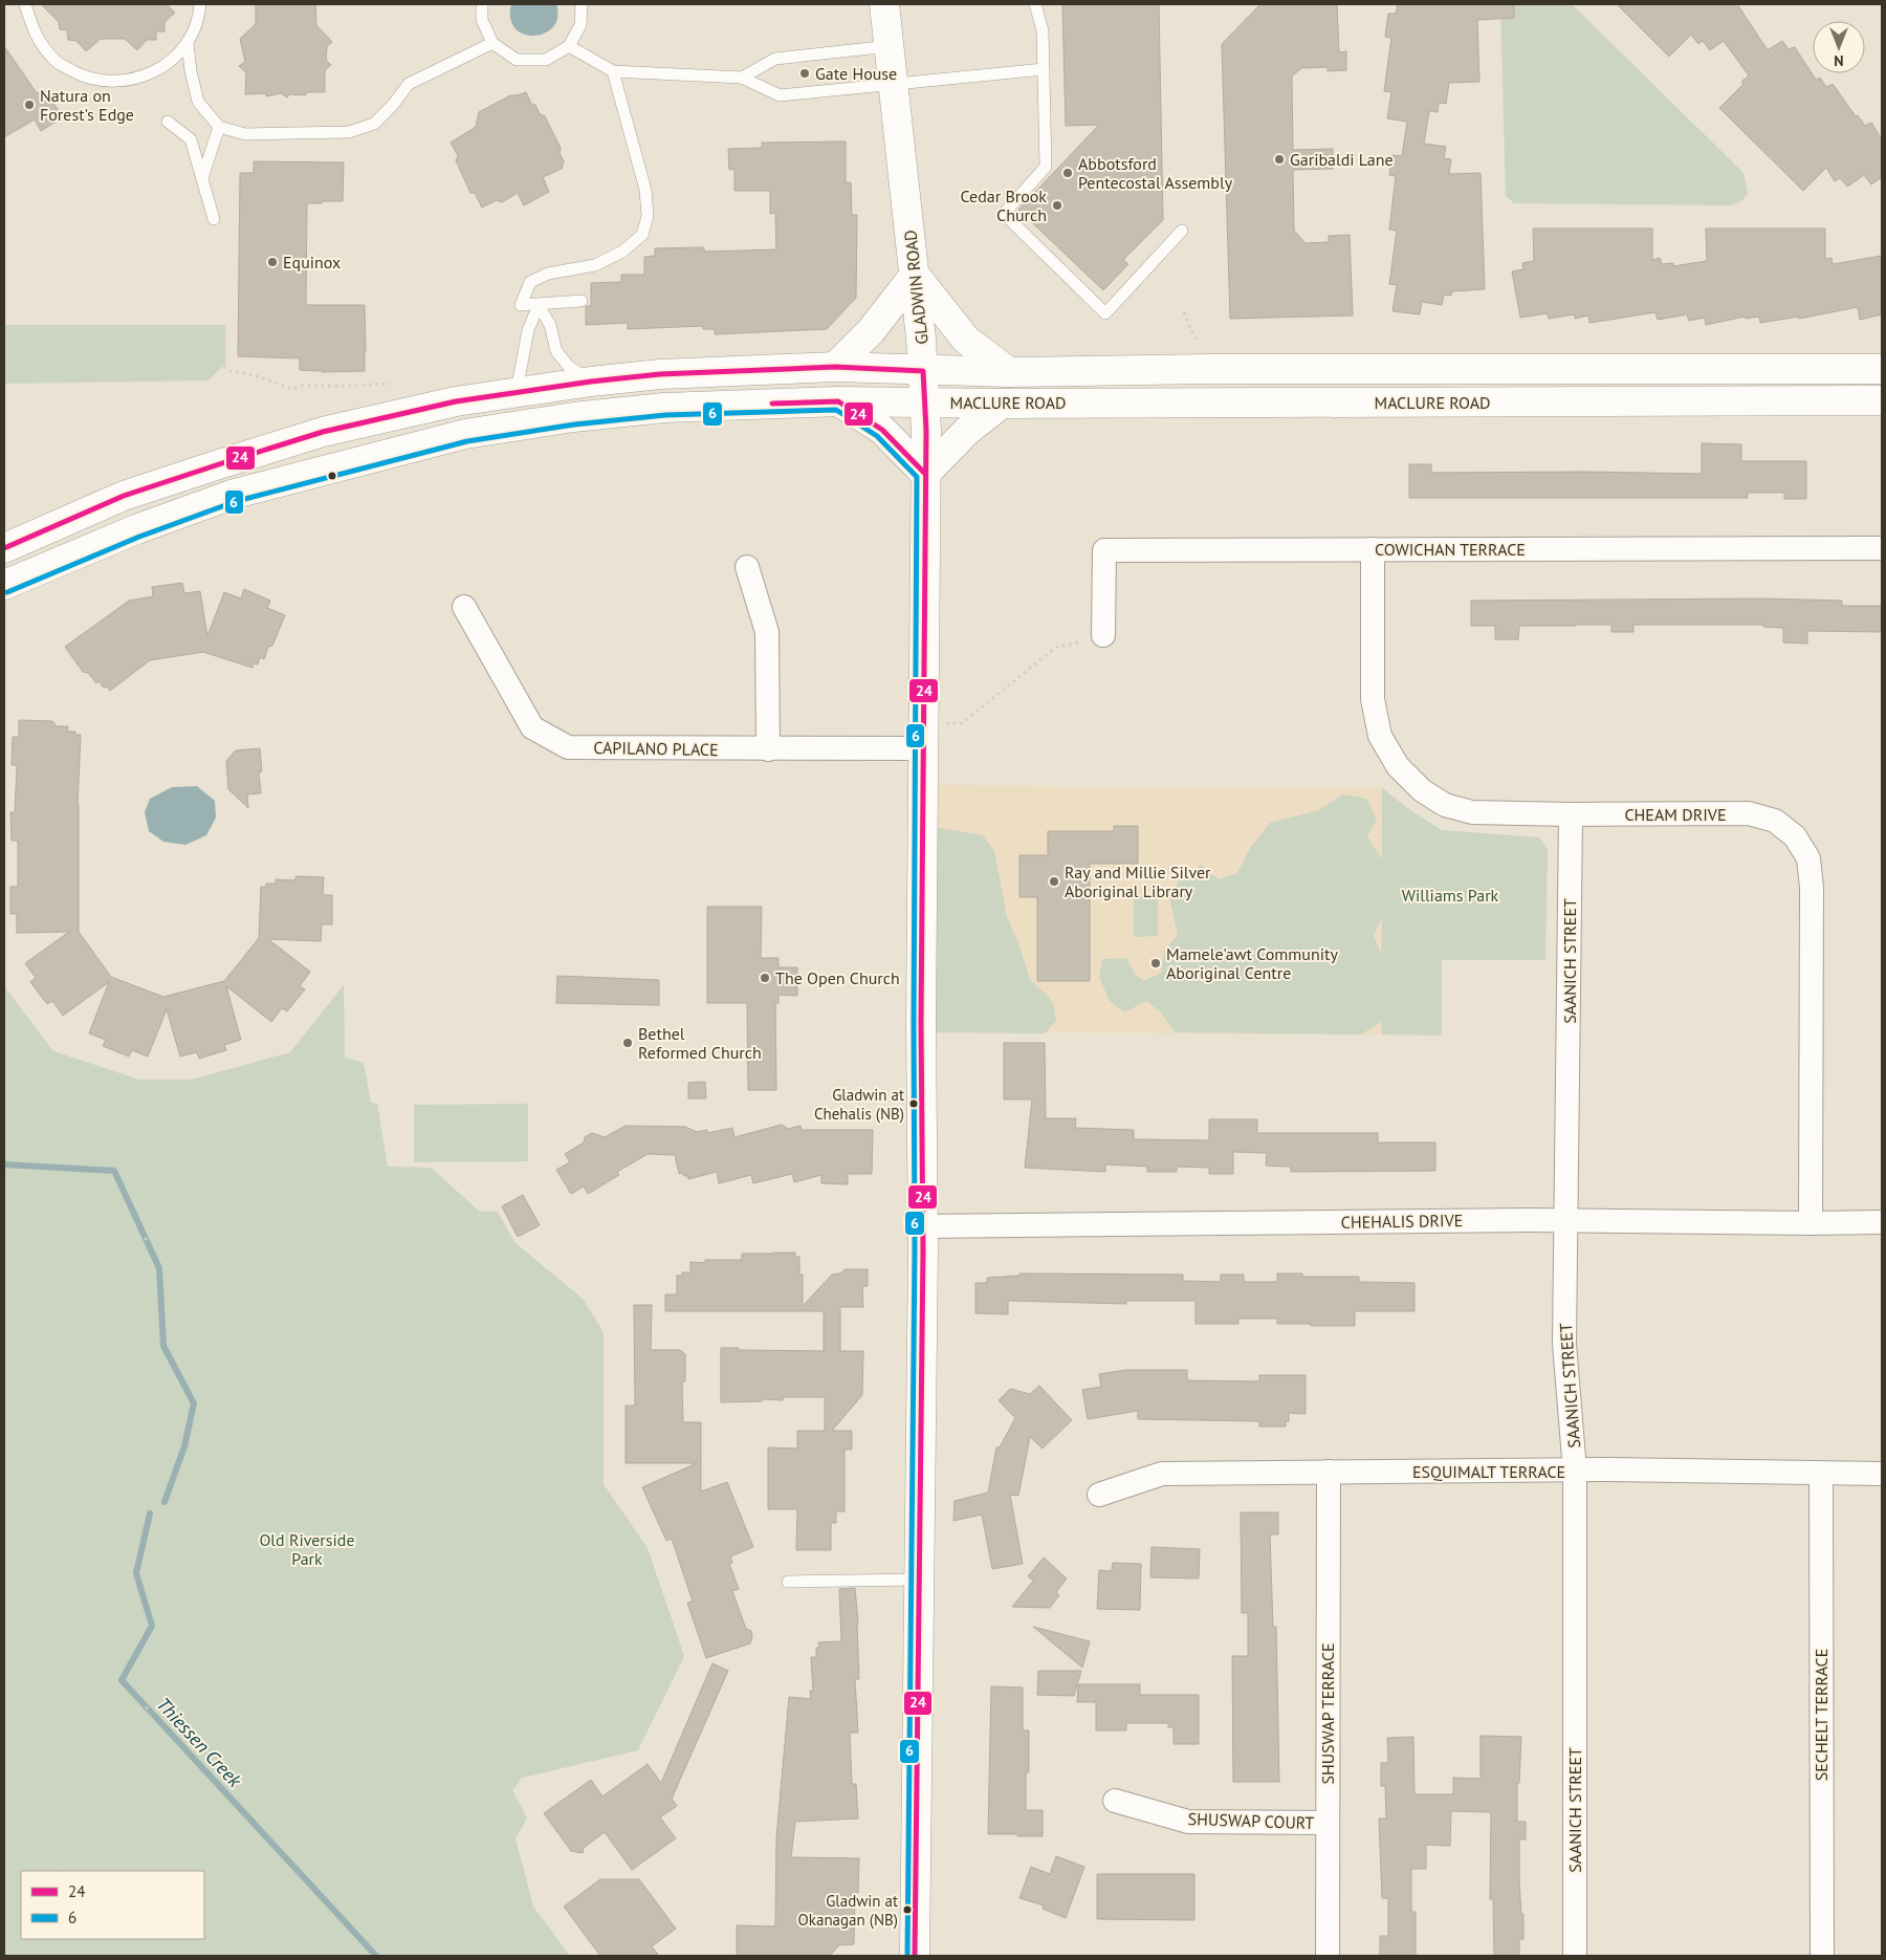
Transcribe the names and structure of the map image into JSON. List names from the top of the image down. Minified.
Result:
{"streets":{"main road":["GLADWIN ROAD","MACLURE ROAD"],"street":["COWICHAN TERRACE","CAPILANO PLACE","CHEAM DRIVE","SAANICH STREET","CHEHALIS DRIVE","ESQUIMALT TERRACE","SHUSWAP TERRACE","SECHELT TERRACE","SHUSWAP COURT"]},"crossings":[["GLADWIN ROAD","MACLURE ROAD"],["GLADWIN ROAD","CAPILANO PLACE"],["GLADWIN ROAD","CHEHALIS DRIVE"],["COWICHAN TERRACE","CHEAM DRIVE"],["CHEAM DRIVE","SAANICH STREET"],["CHEAM DRIVE","CHEHALIS DRIVE"],["SAANICH STREET","CHEHALIS DRIVE"],["SAANICH STREET","ESQUIMALT TERRACE"],["ESQUIMALT TERRACE","SHUSWAP TERRACE"],["ESQUIMALT TERRACE","SECHELT TERRACE"],["SHUSWAP TERRACE","SHUSWAP COURT"]],"water":["Thiessen Creek"],"parks":["Williams Park","Old Riverside Park"],"places":["Gate House","Natura on Forest's Edge","Garibaldi Lane","Abbotsford Pentecostal Assembly","Cedar Brook Church","Equinox","Ray and Millie Silver Aboriginal Library","Mamele'awt Community Aboriginal Centre","The Open Church","Bethel Reformed Church","Gladwin at Chehalis (NB)","Gladwin at Okanagan (NB)"],"lines":["transit line 24","transit line 6"],"legend":["24","6"],"north":"bottom"}
